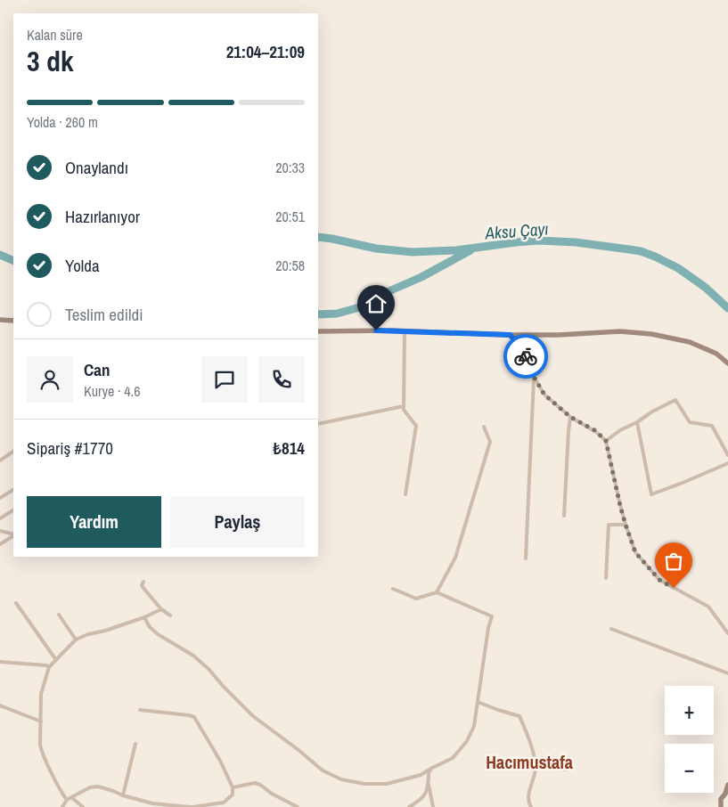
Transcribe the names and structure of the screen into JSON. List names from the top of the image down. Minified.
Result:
{"districts":["Hacımustafa"],"water":["Aksu Çayı"],"page":{"heading":["3 dk","Kalan süre","21:04–21:09"],"panel":["Can","Kurye · 4.6","Sipariş #1770","₺814"],"bar":"Yolda · 260 m","list":[["Onaylandı","20:33"],["Hazırlanıyor","20:51"],["Yolda","20:58"],"Teslim edildi"],"buttons":["Yardım","Paylaş"],"map_buttons":["+","−"]}}
